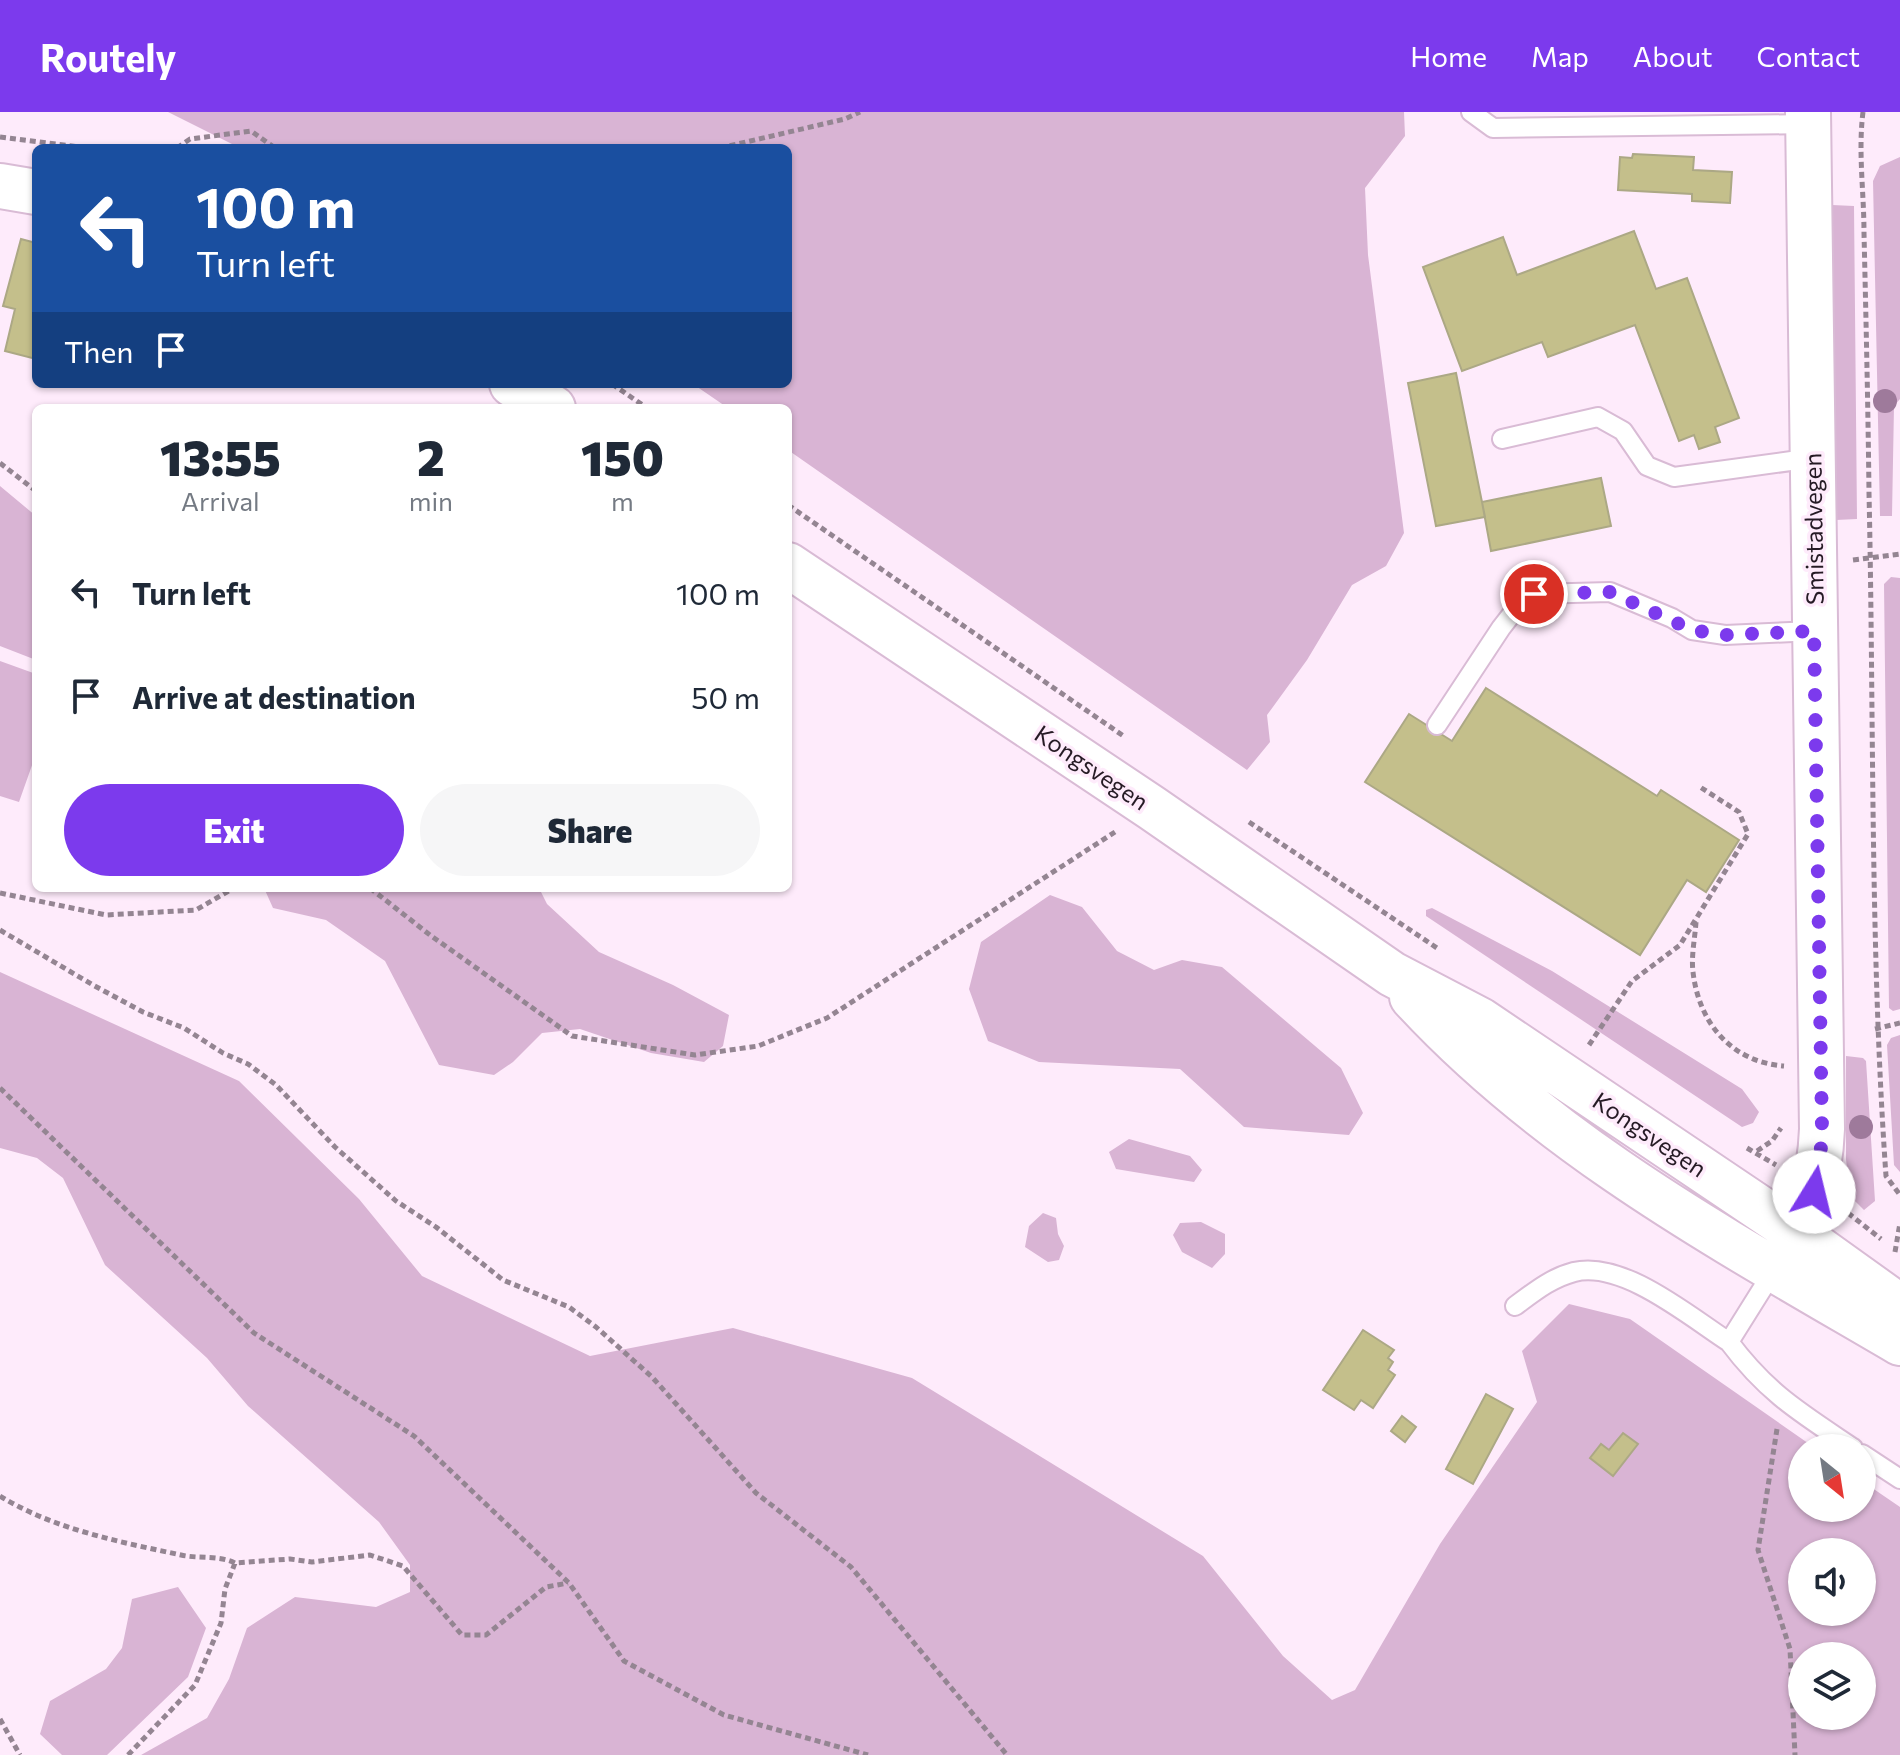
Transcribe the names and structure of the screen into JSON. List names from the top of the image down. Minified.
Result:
{"streets":{"main road":["Smistadvegen","Kongsvegen"]},"crossings":[["Smistadvegen","Kongsvegen"]],"north":"bottom right","page":{"header":"Routely","nav":["Home","Map","About","Contact"],"turn":["100 m","Turn left"],"then":"Then","eta":["13:55","Arrival","2","min","150","m"],"list":[{"name":"Turn left","value":"100 m"},{"name":"Arrive at destination","value":"50 m"}],"buttons":["Exit","Share"]}}
